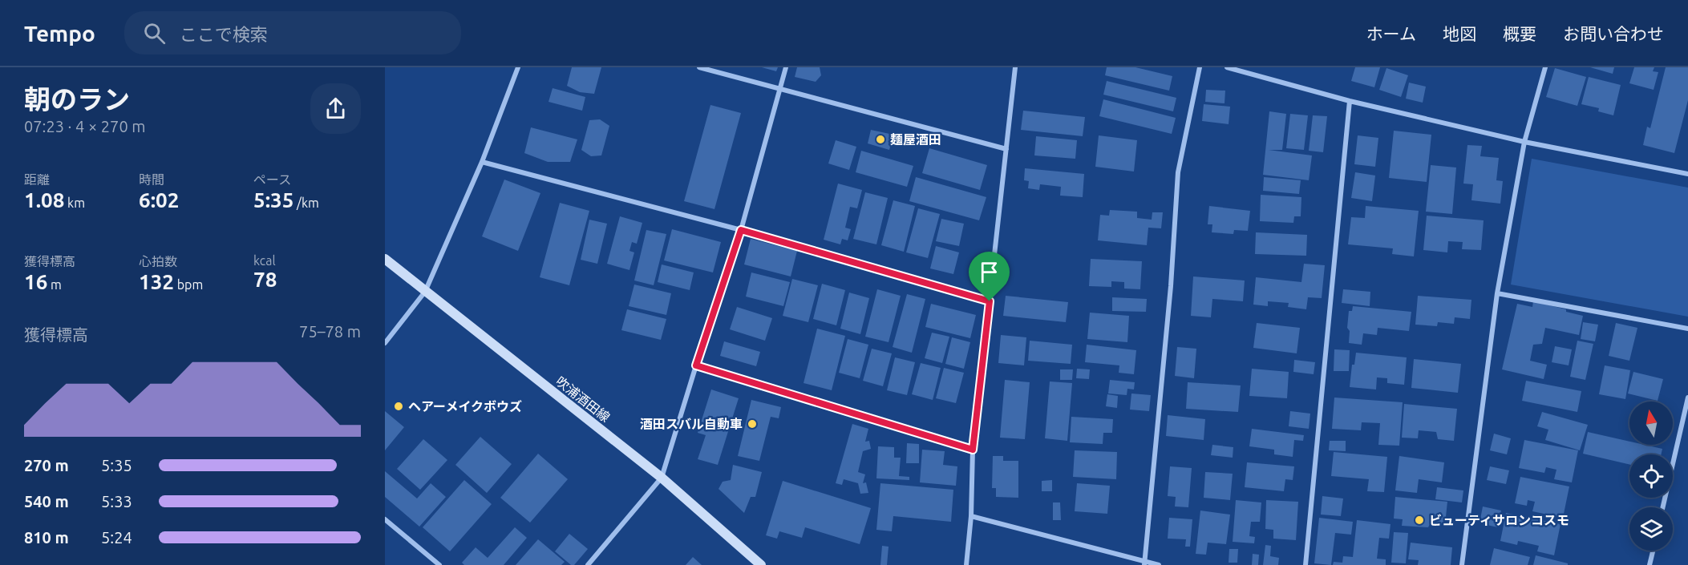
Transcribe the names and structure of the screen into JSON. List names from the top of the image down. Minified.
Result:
{"streets":{"main road":["吹浦酒田線"]},"places":["麺屋酒田","ヘアーメイクボウズ","酒田スバル自動車","ビューティサロンコスモ"],"north":"top","page":{"header":"Tempo","search":"ここで検索","nav":["ホーム","地図","概要","お問い合わせ"],"heading":["朝のラン","07:23 · 4 × 270 m"],"stats":[["距離","1.08 km"],["時間","6:02"],["ペース","5:35 /km"],["獲得標高","16 m"],["心拍数","132 bpm"],["kcal","78"]],"chart":["獲得標高","75–78 m"],"list":[{"name":"270 m","note":"5:35"},{"name":"540 m","note":"5:33"},{"name":"810 m","note":"5:24"}]}}
